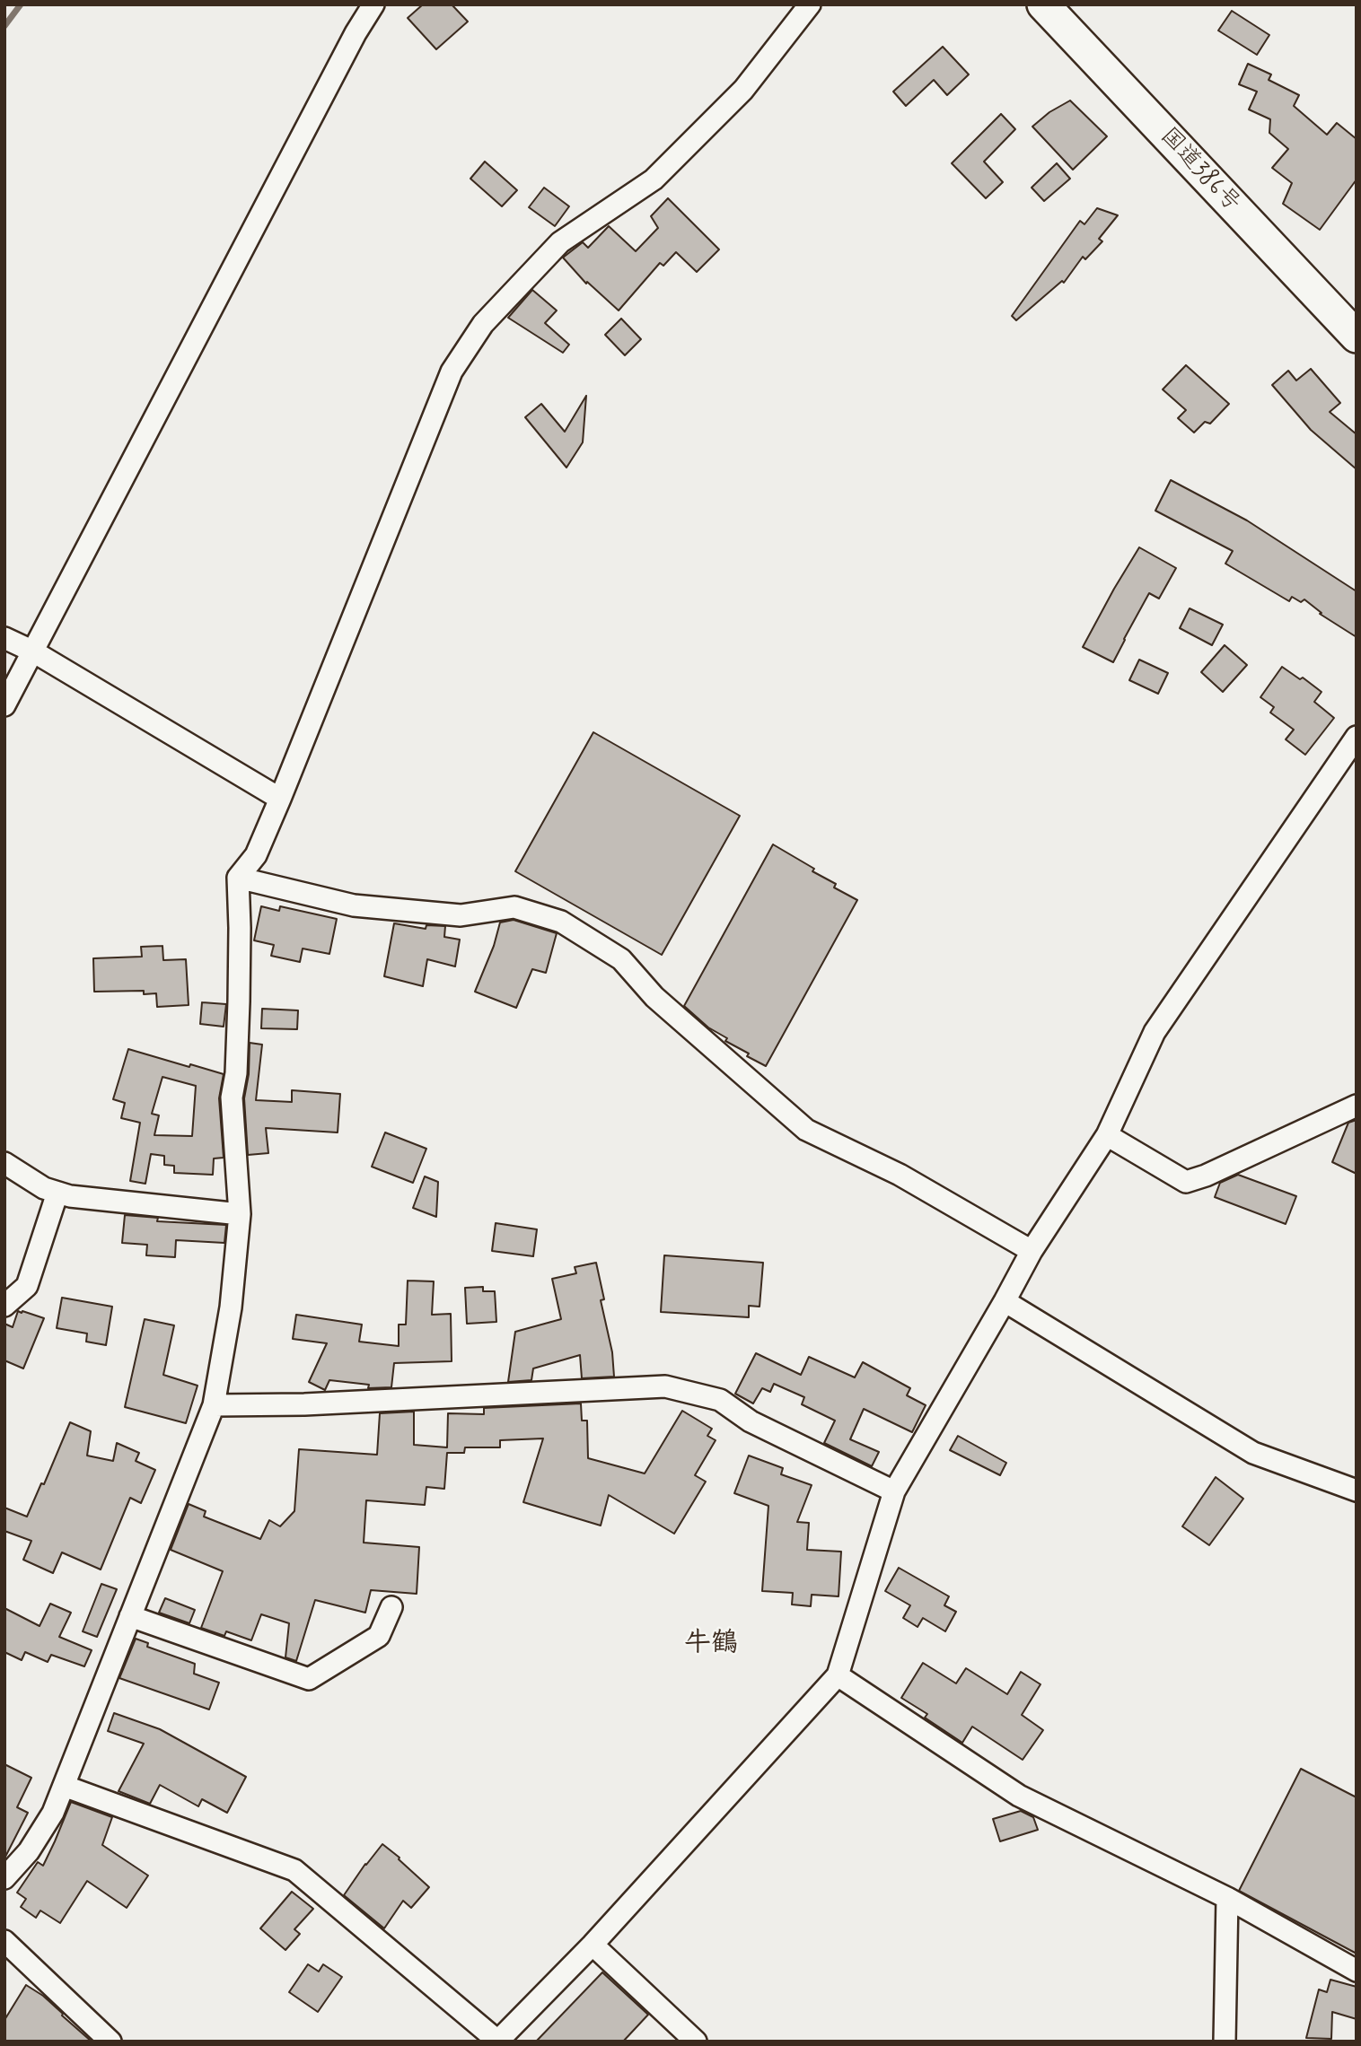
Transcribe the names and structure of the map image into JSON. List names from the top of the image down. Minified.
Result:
{"streets":{"highway":["国道386号"]},"districts":["牛鶴"]}
